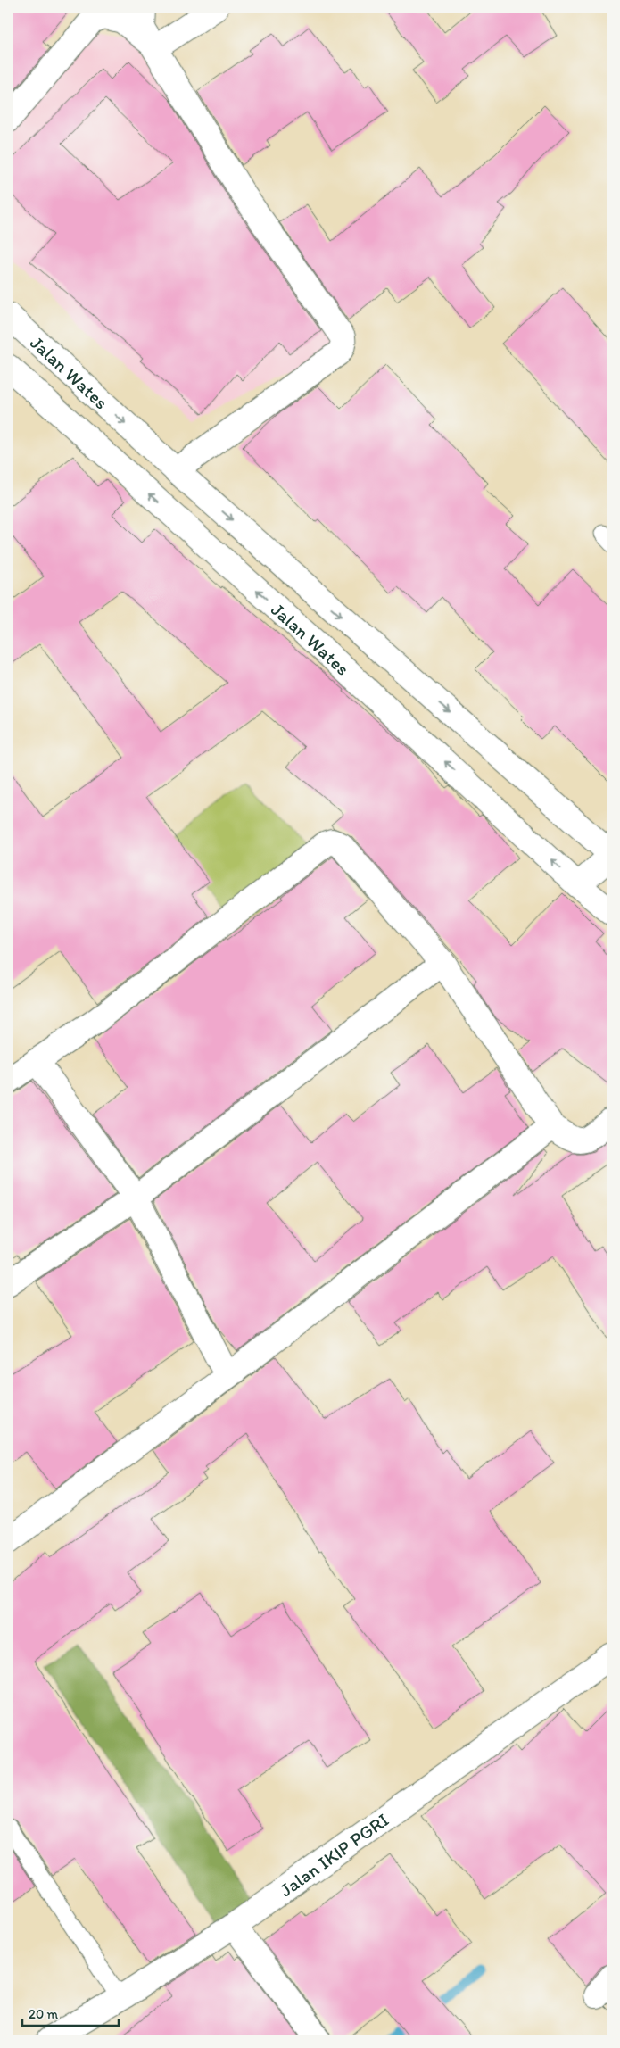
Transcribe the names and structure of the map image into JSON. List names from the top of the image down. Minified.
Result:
{"streets":{"street":["Jalan Wates","Jalan IKIP PGRI"]},"scale_bar":"20 m"}
